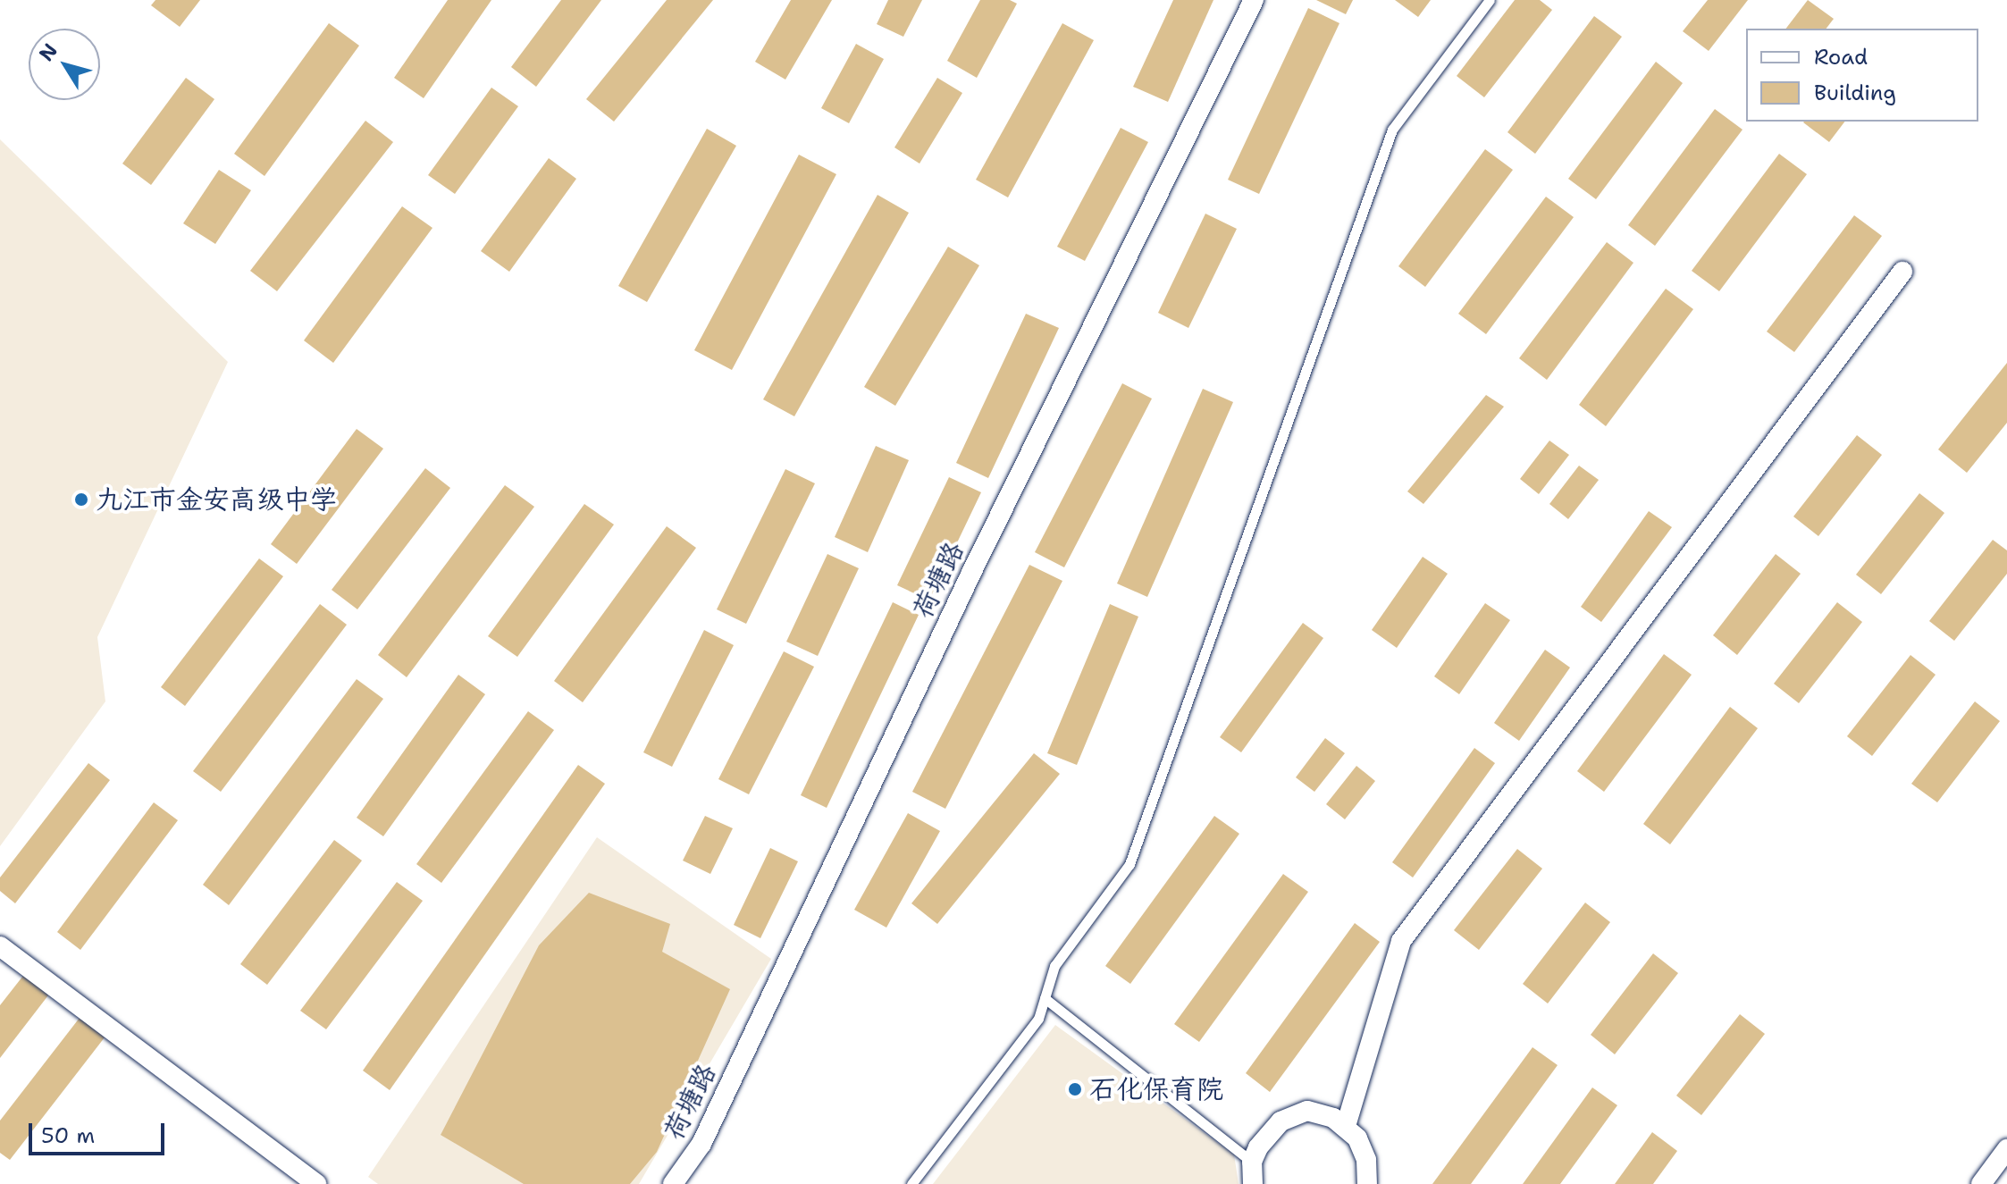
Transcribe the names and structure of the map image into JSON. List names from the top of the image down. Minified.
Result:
{"streets":{"street":["荷塘路"]},"places":["九江市金安高级中学","石化保育院"],"legend":["Road","Building"],"scale_bar":"50 m","north":"top left"}
